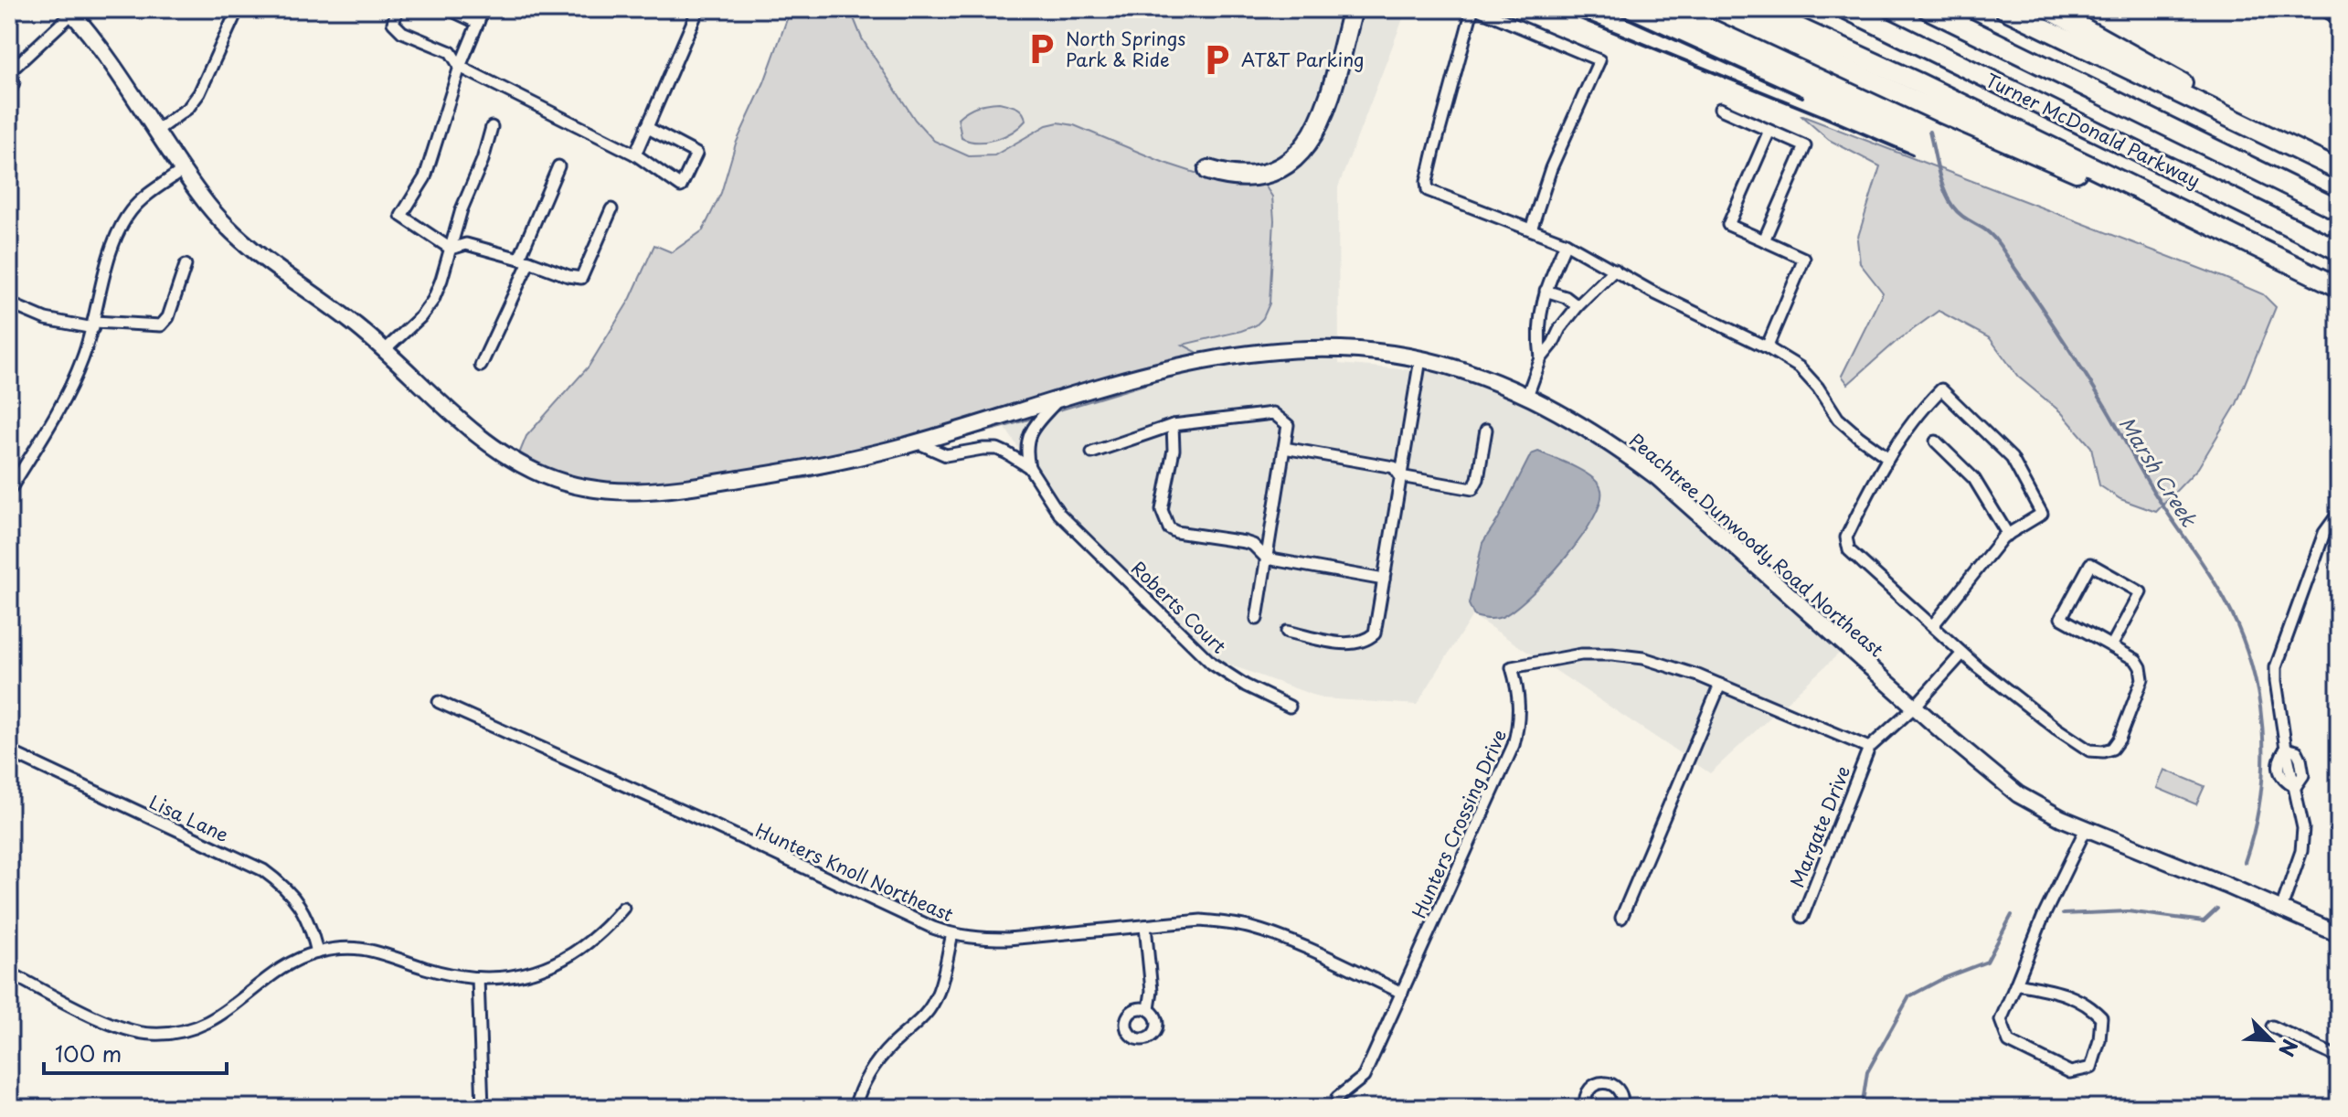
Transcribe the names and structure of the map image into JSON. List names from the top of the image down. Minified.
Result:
{"streets":{"highway":["Turner McDonald Parkway"],"street":["Peachtree Dunwoody Road Northeast","Roberts Court","Lisa Lane","Hunters Crossing Drive","Margate Drive","Hunters Knoll Northeast"]},"crossings":[["Hunters Crossing Drive","Margate Drive"],["Hunters Crossing Drive","Hunters Knoll Northeast"]],"water":["Marsh Creek"],"places":{"parking":["North Springs Park & Ride","AT&T Parking"]},"scale_bar":"100 m","north":"bottom right"}
